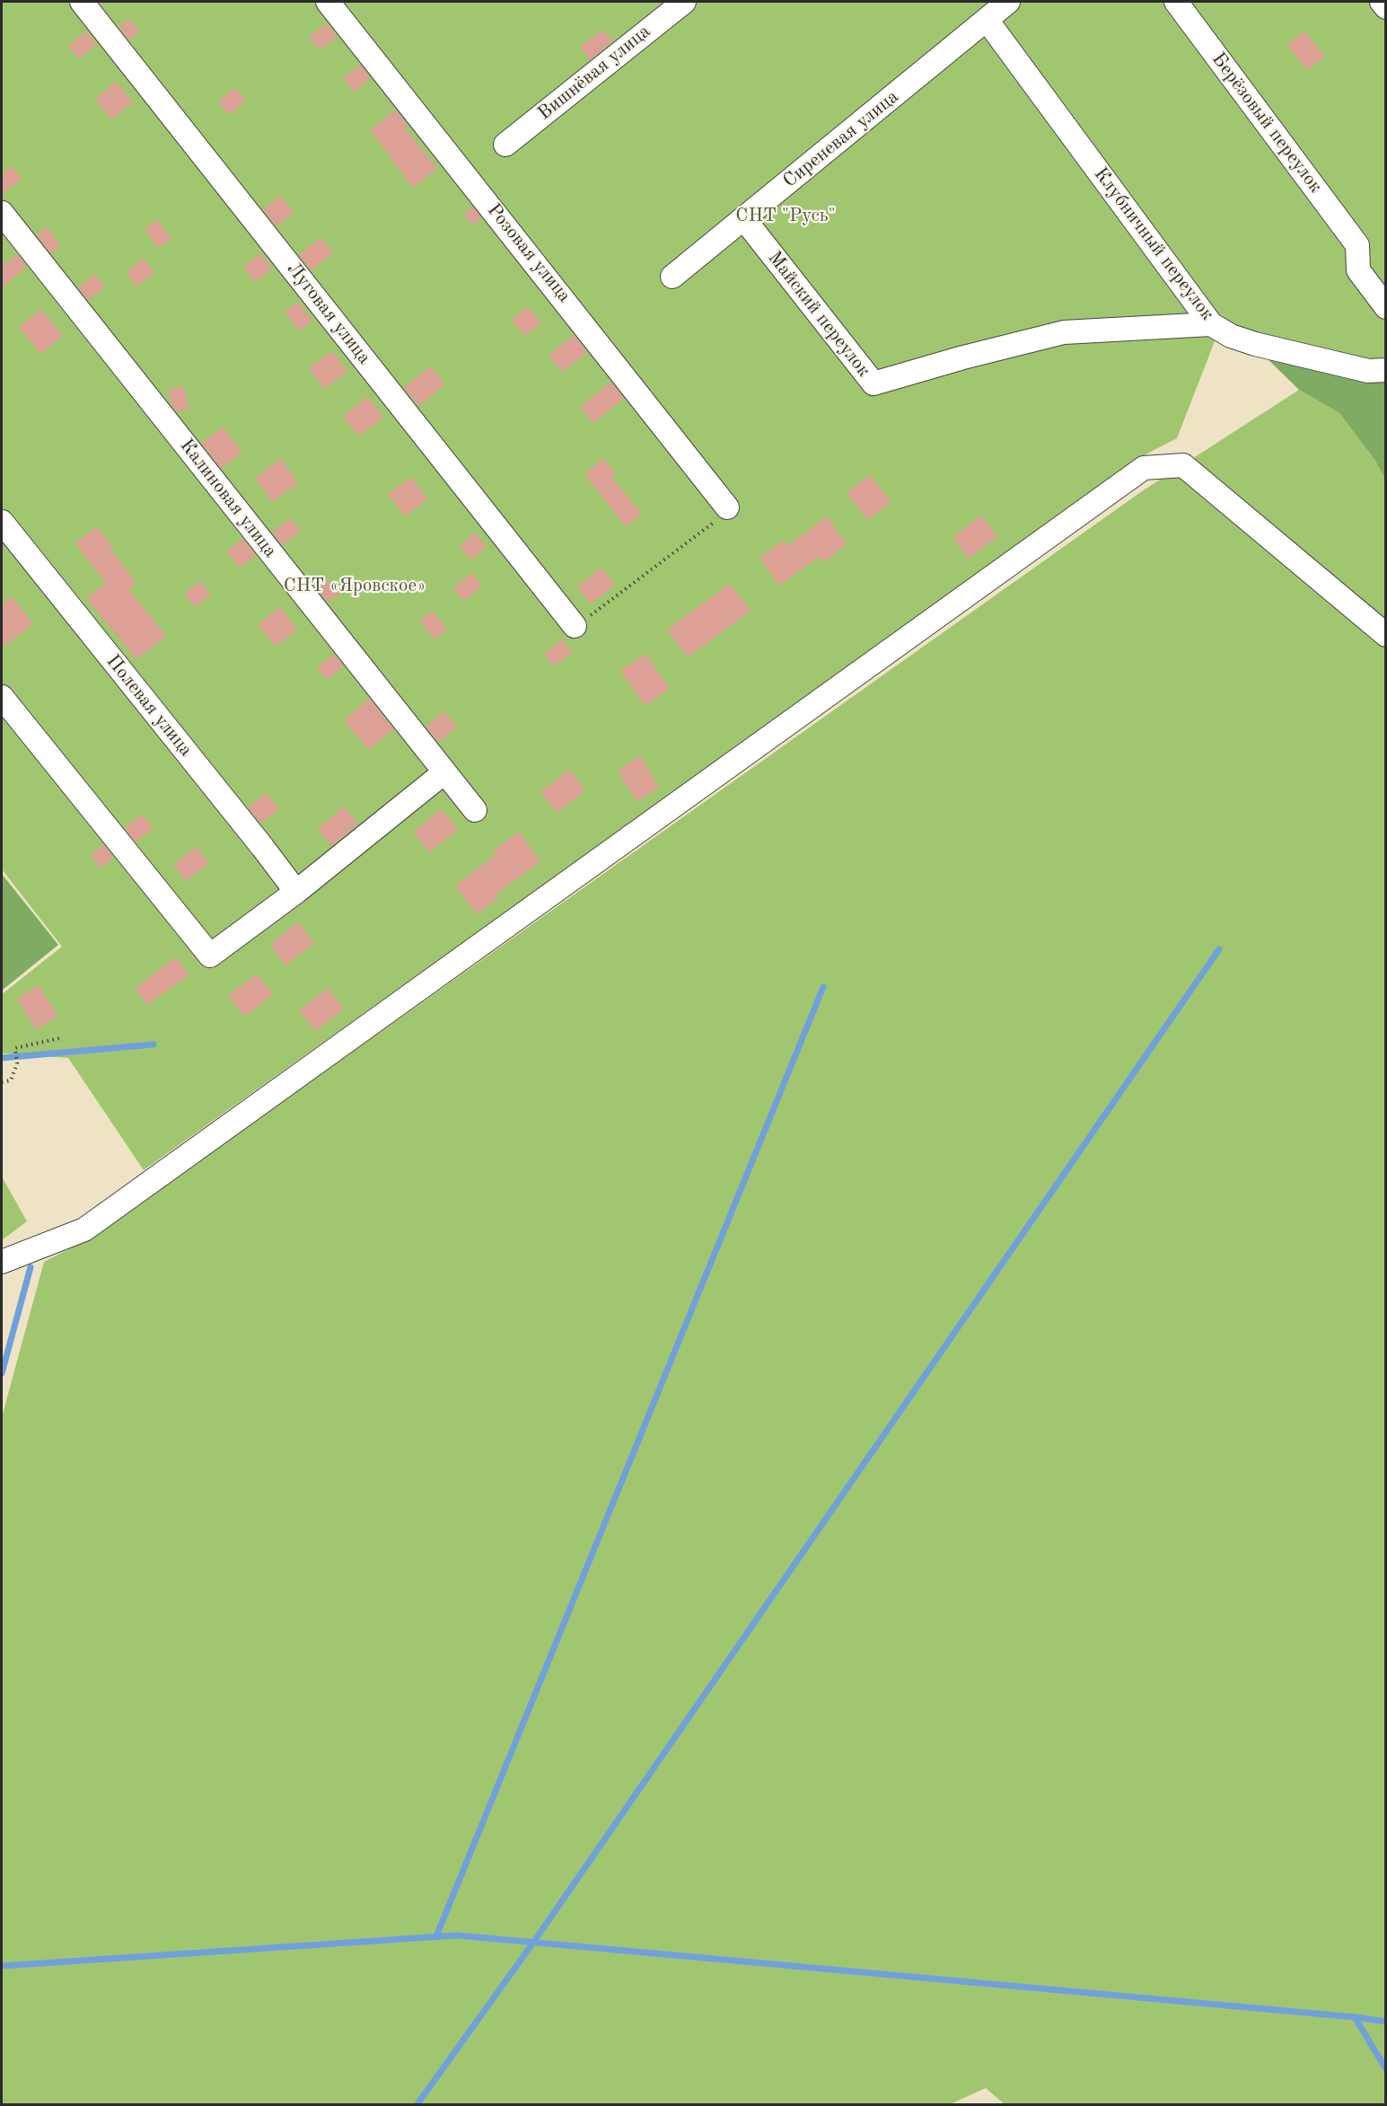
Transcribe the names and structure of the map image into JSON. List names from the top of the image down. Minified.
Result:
{"streets":{"street":["Вишнёвая улица","Берёзовый переулок","Сиреневая улица","Клубничный переулок","Розовая улица","Луговая улица","Майский переулок","Калиновая улица","Полевая улица"]},"crossings":[["Сиреневая улица","Клубничный переулок"],["Сиреневая улица","Майский переулок"],["Клубничный переулок","Майский переулок"]],"parks":["СНТ \"Русь\"","СНТ «Яровское»"]}
